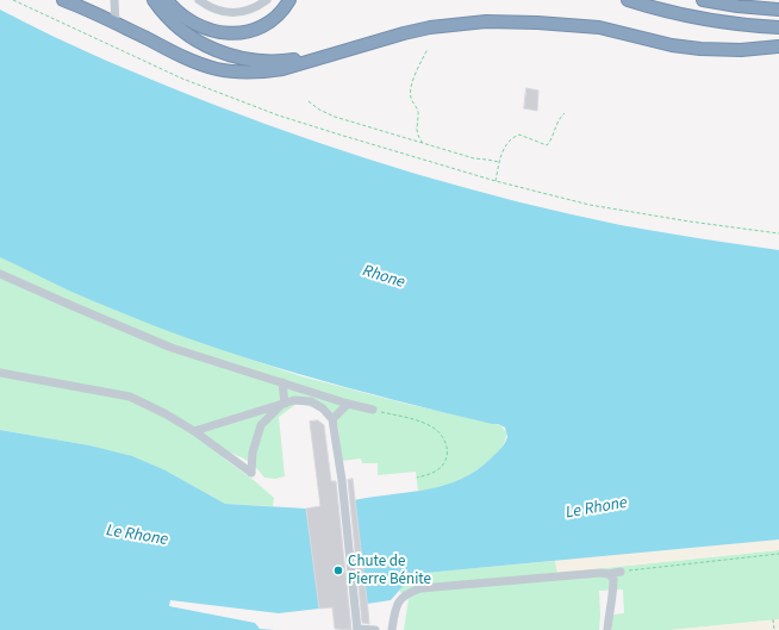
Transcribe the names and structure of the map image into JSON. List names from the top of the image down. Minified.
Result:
{"water":["Rhone","Le Rhone"],"places":["Chute de Pierre Bénite"]}
